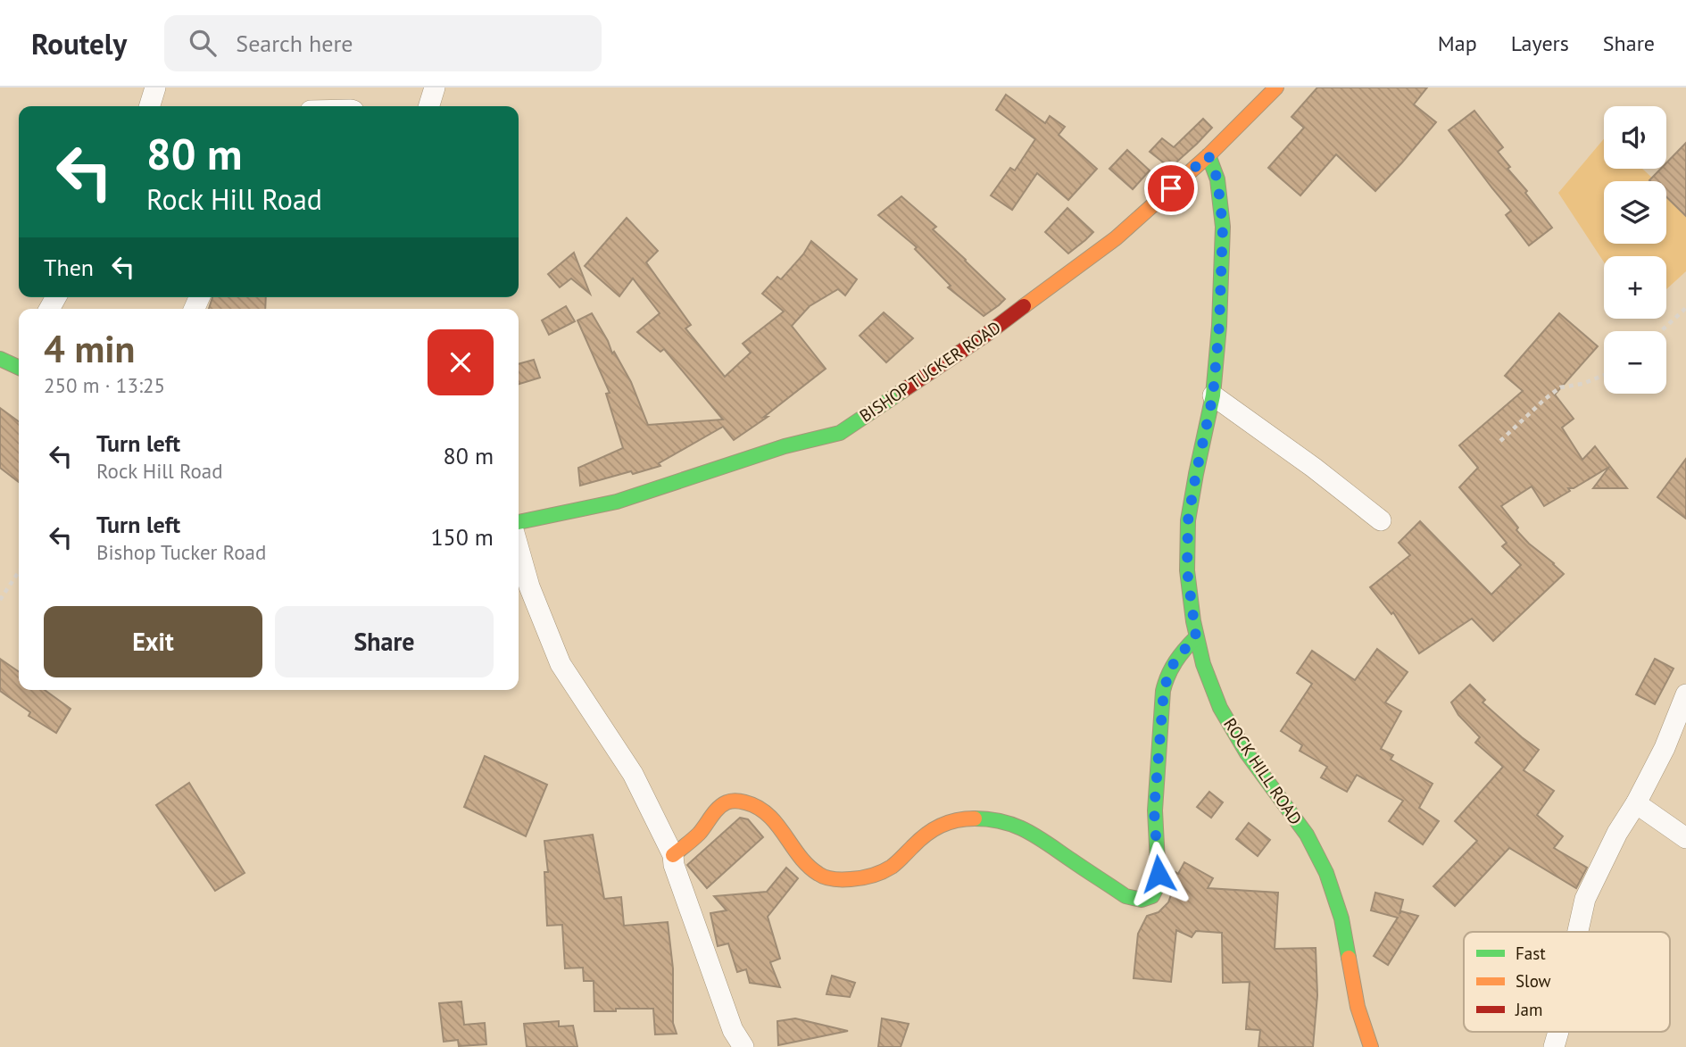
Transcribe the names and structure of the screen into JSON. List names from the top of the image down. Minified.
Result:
{"streets":{"street":["BISHOP TUCKER ROAD","ROCK HILL ROAD"]},"crossings":[["BISHOP TUCKER ROAD","ROCK HILL ROAD"]],"legend":["Fast","Slow","Jam"],"page":{"header":"Routely","search":"Search here","nav":["Map","Layers","Share"],"map_buttons":["+","−"],"turn":["80 m","Rock Hill Road"],"then":"Then","heading":["4 min","250 m · 13:25"],"list":[{"name":"Turn left","note":"Rock Hill Road","value":"80 m"},{"name":"Turn left","note":"Bishop Tucker Road","value":"150 m"}],"buttons":["Exit","Share"]}}
